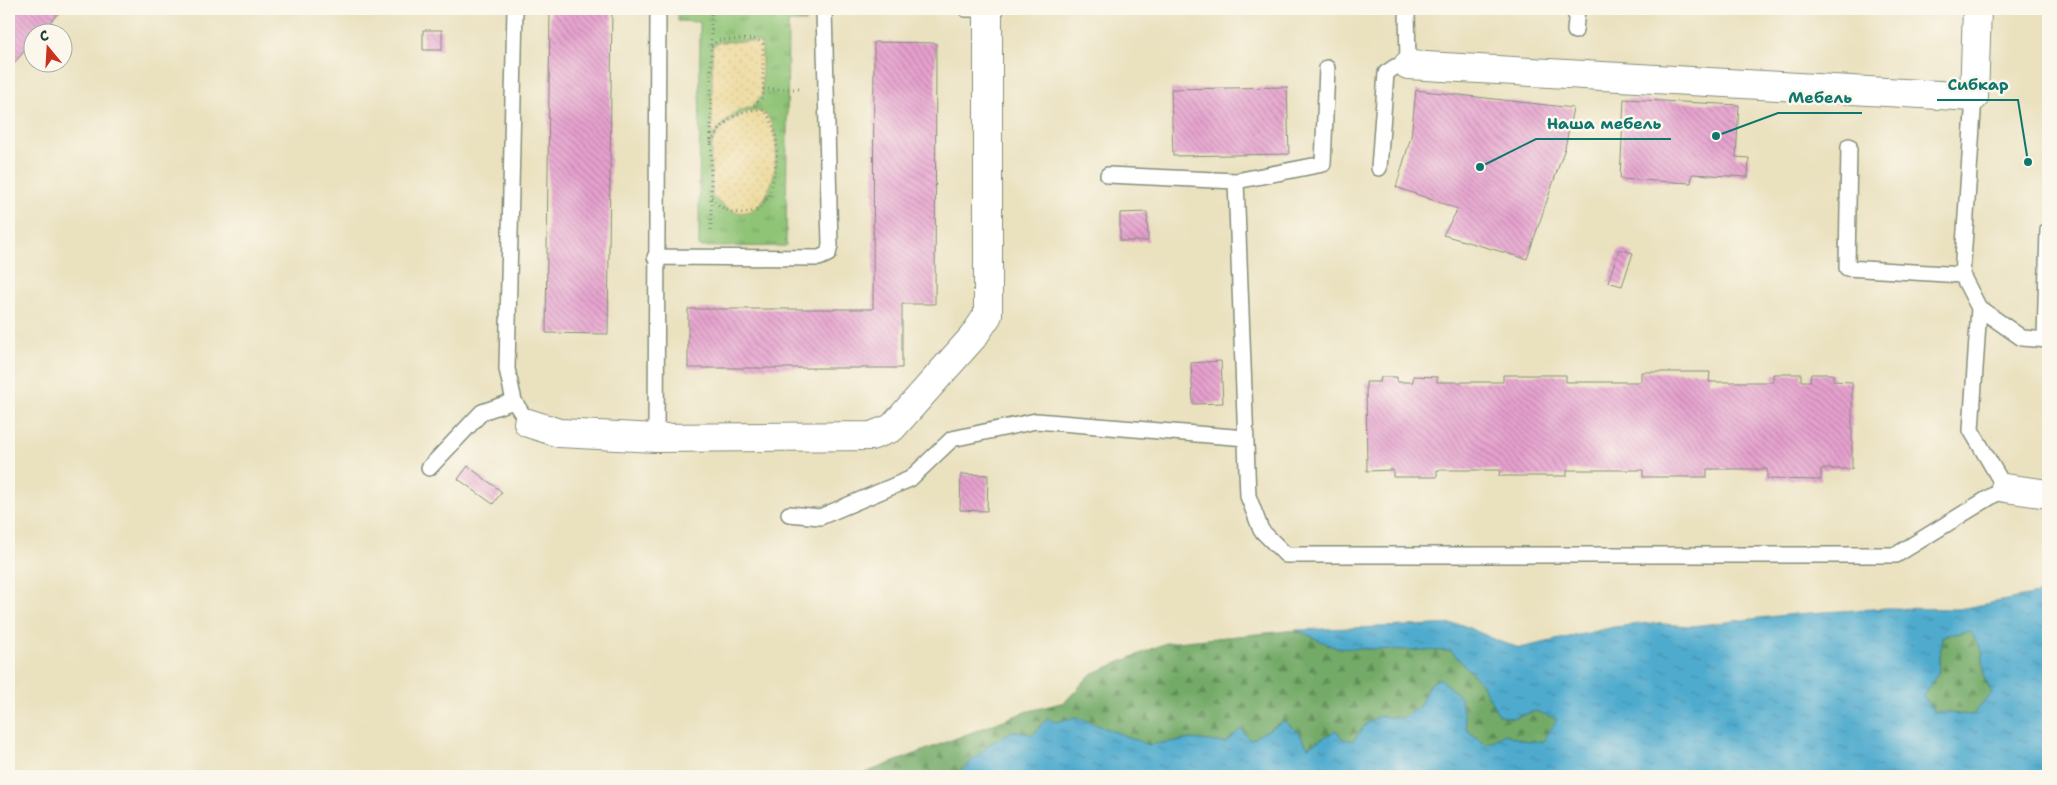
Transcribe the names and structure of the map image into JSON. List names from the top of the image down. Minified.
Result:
{"places":["Мебель","Сибкар","Наша мебель"],"north":"top"}
